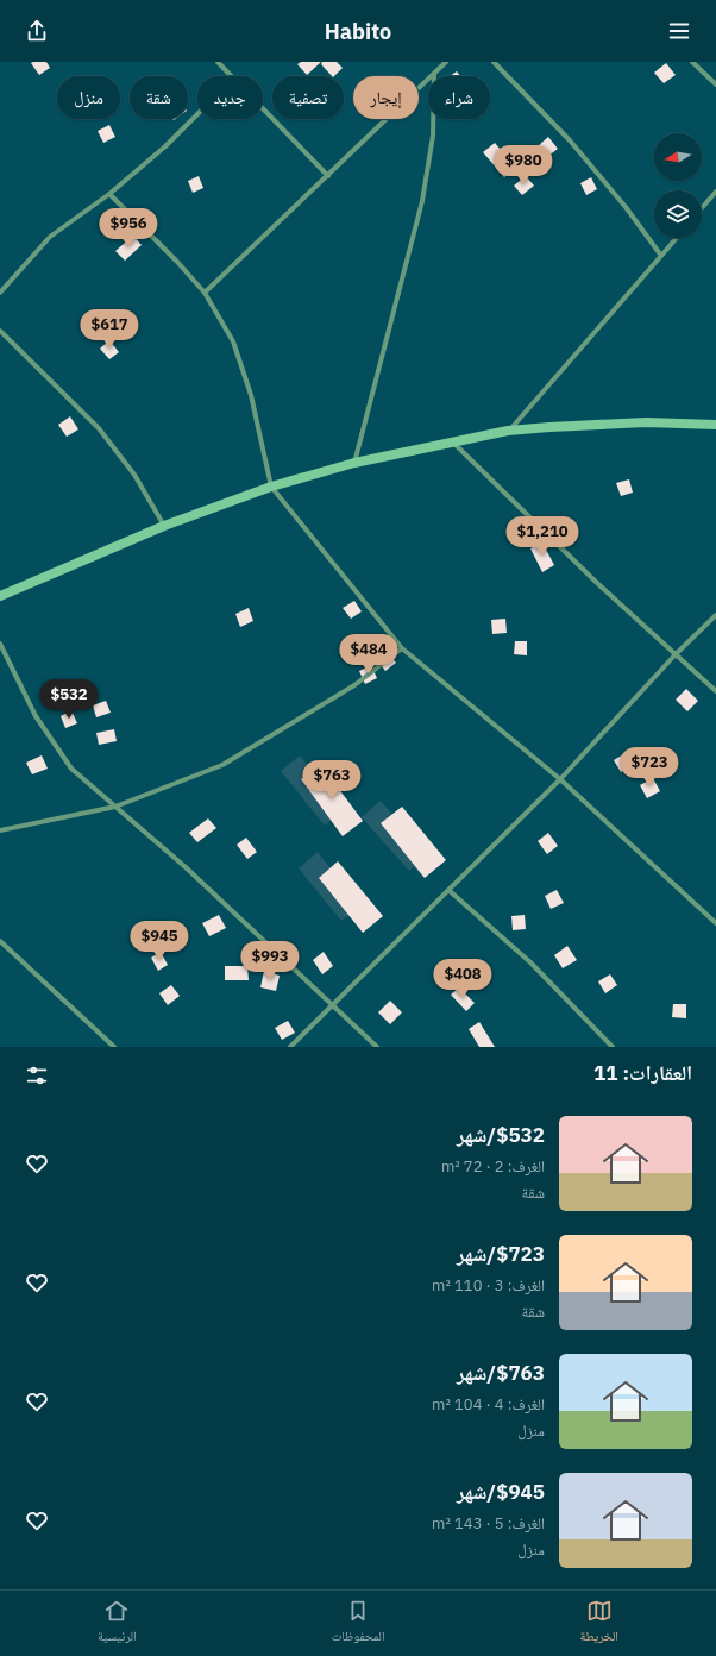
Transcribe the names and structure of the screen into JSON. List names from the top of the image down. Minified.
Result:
{"north":"left","page":{"header":"Habito","chip":["شراء","إيجار","تصفية","جديد","شقة","منزل"],"price":["$980","$956","$617","$1,210","$484","$532","$723","$763","$945","$993","$408"],"heading":"العقارات: 11","list":[{"name":"$532/شهر","note":"الغرف: 2 · 72 m² · شقة"},{"name":"$723/شهر","note":"الغرف: 3 · 110 m² · شقة"},{"name":"$763/شهر","note":"الغرف: 4 · 104 m² · منزل"},{"name":"$945/شهر","note":"الغرف: 5 · 143 m² · منزل"}],"tabs":["الخريطة","المحفوظات","الرئيسية"]}}
